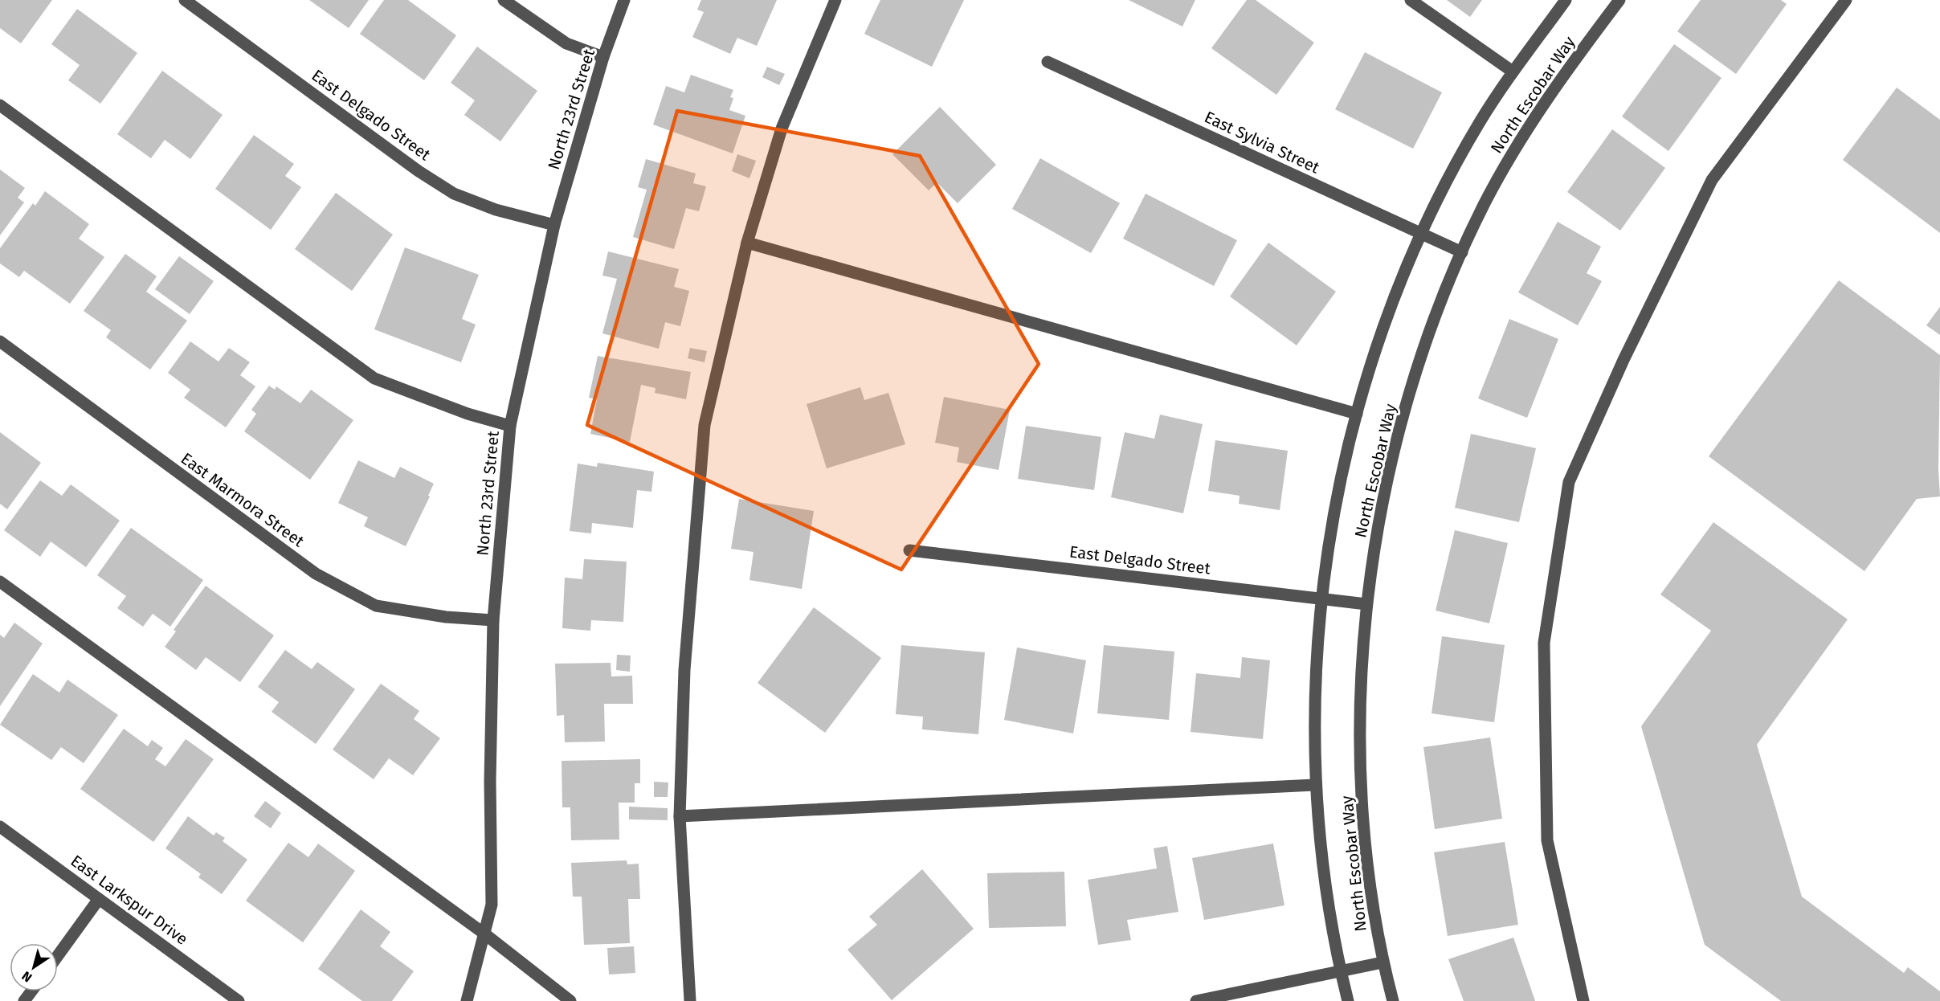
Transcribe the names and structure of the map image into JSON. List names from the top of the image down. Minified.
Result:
{"streets":{"street":["North Escobar Way","North 23rd Street","East Delgado Street","East Sylvia Street","East Marmora Street","East Larkspur Drive"]},"crossings":[["North Escobar Way","East Delgado Street"],["North Escobar Way","East Sylvia Street"],["North 23rd Street","East Delgado Street"],["North 23rd Street","East Marmora Street"]],"north":"bottom left"}
